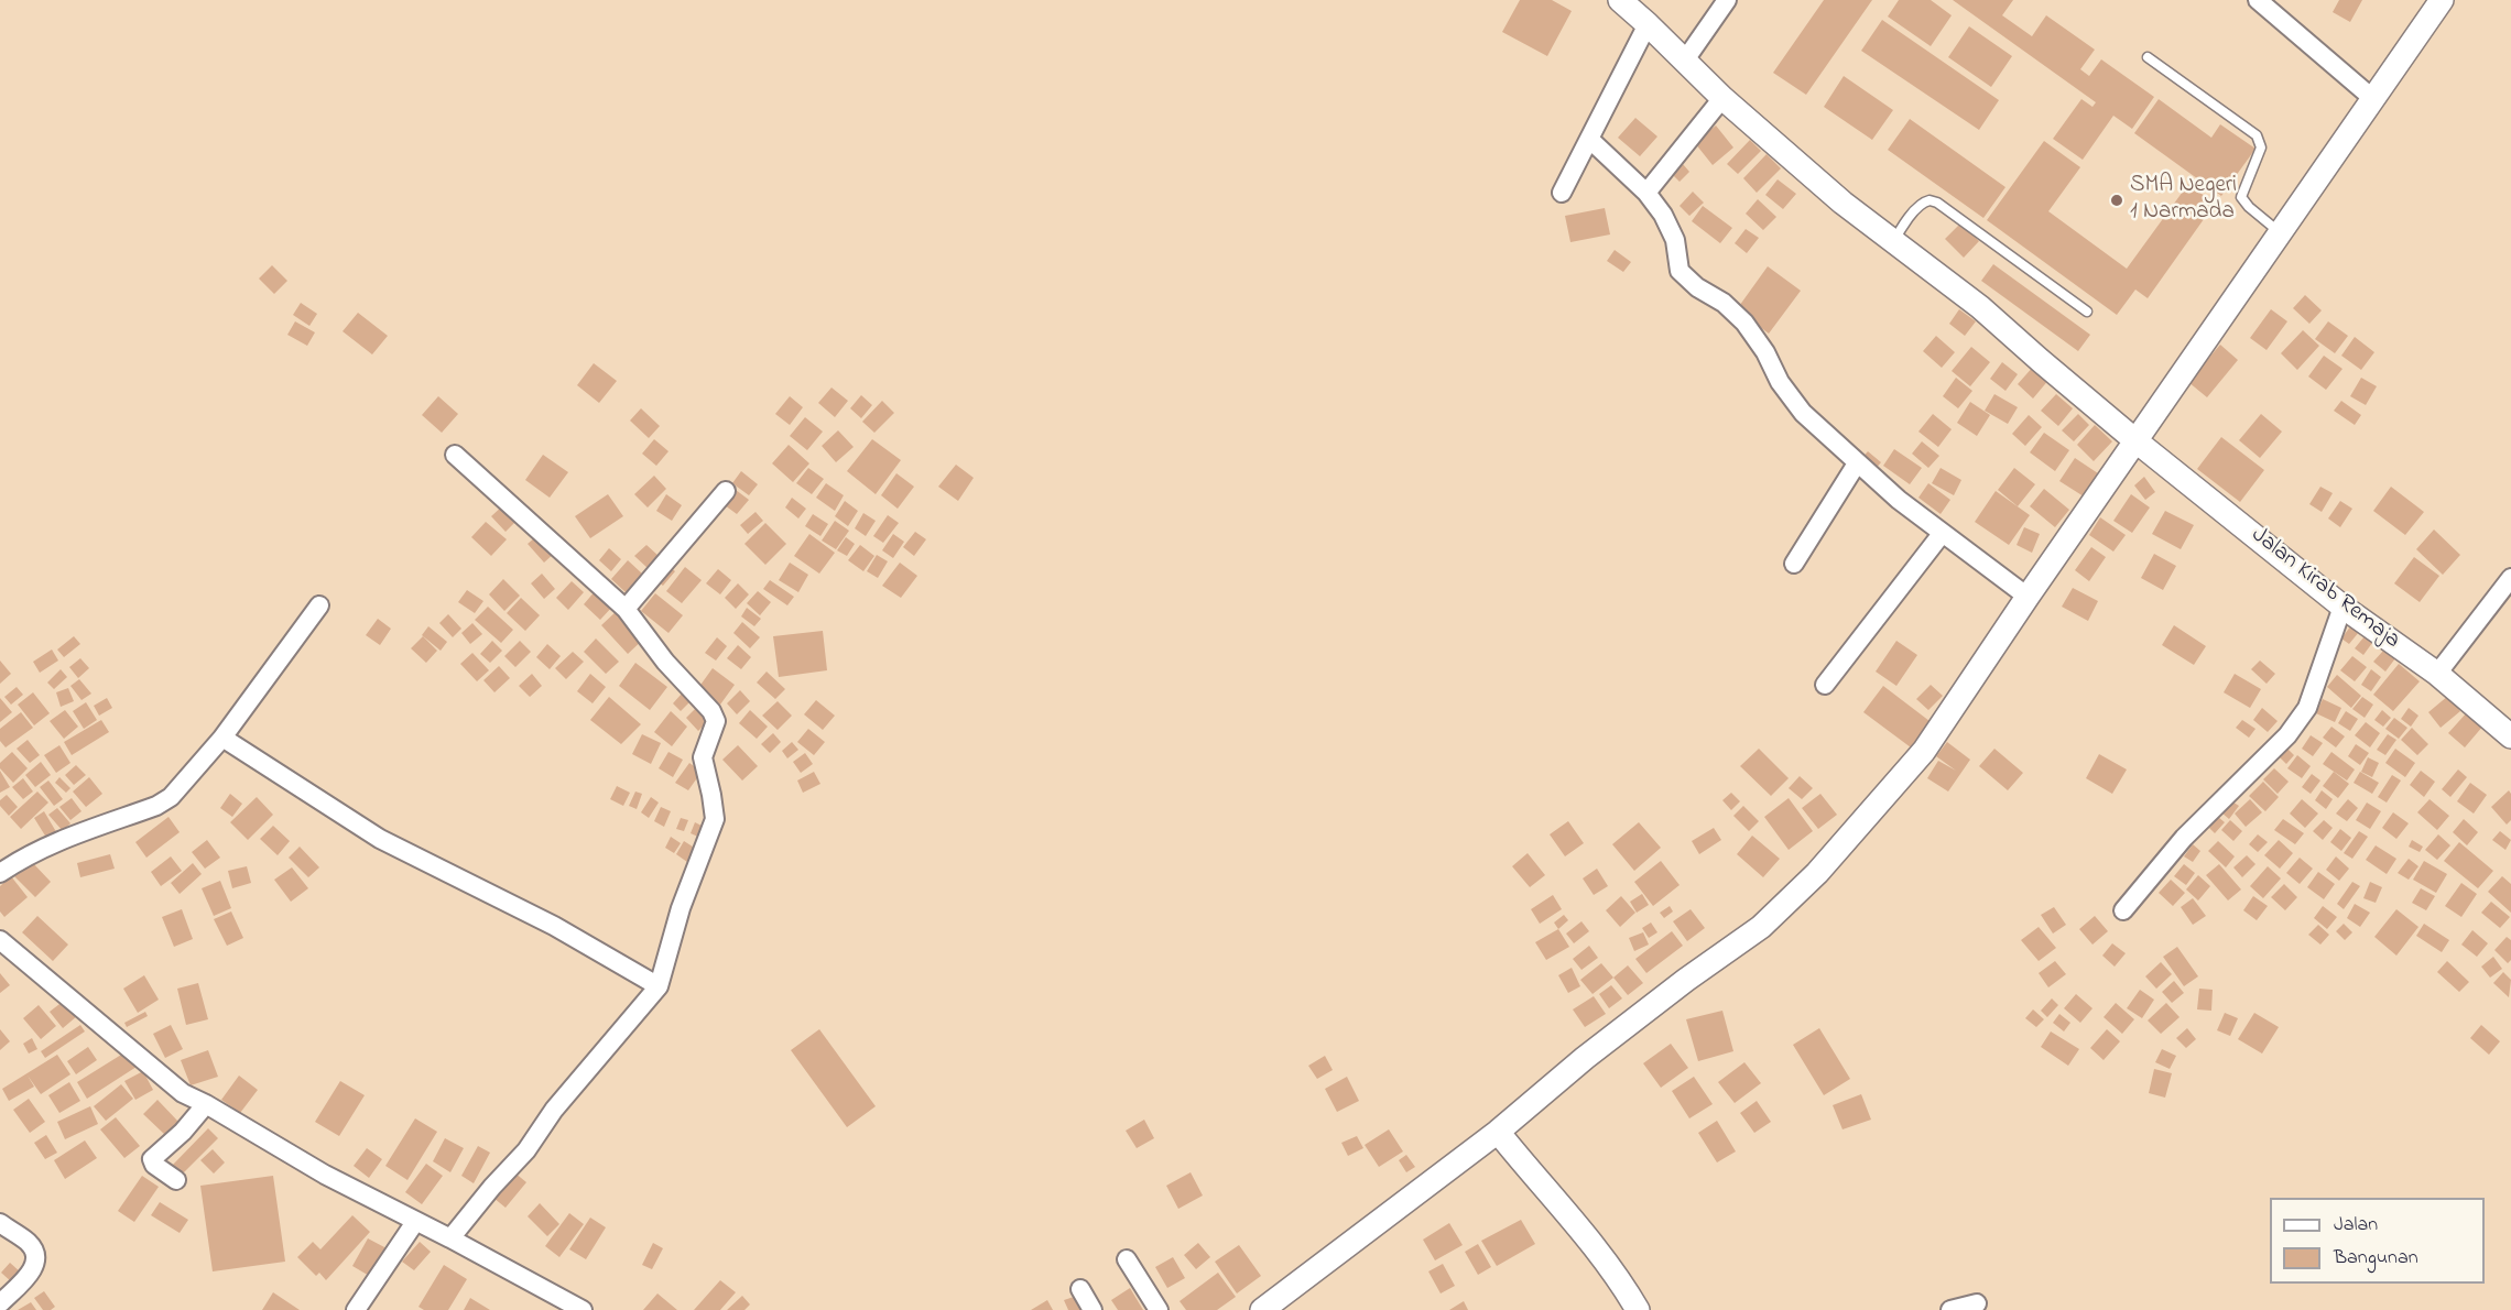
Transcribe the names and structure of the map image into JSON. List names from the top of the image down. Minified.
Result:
{"streets":{"street":["Jalan Kirab Remaja"]},"places":["SMA Negeri 1 Narmada"],"legend":["Jalan","Bangunan"]}
